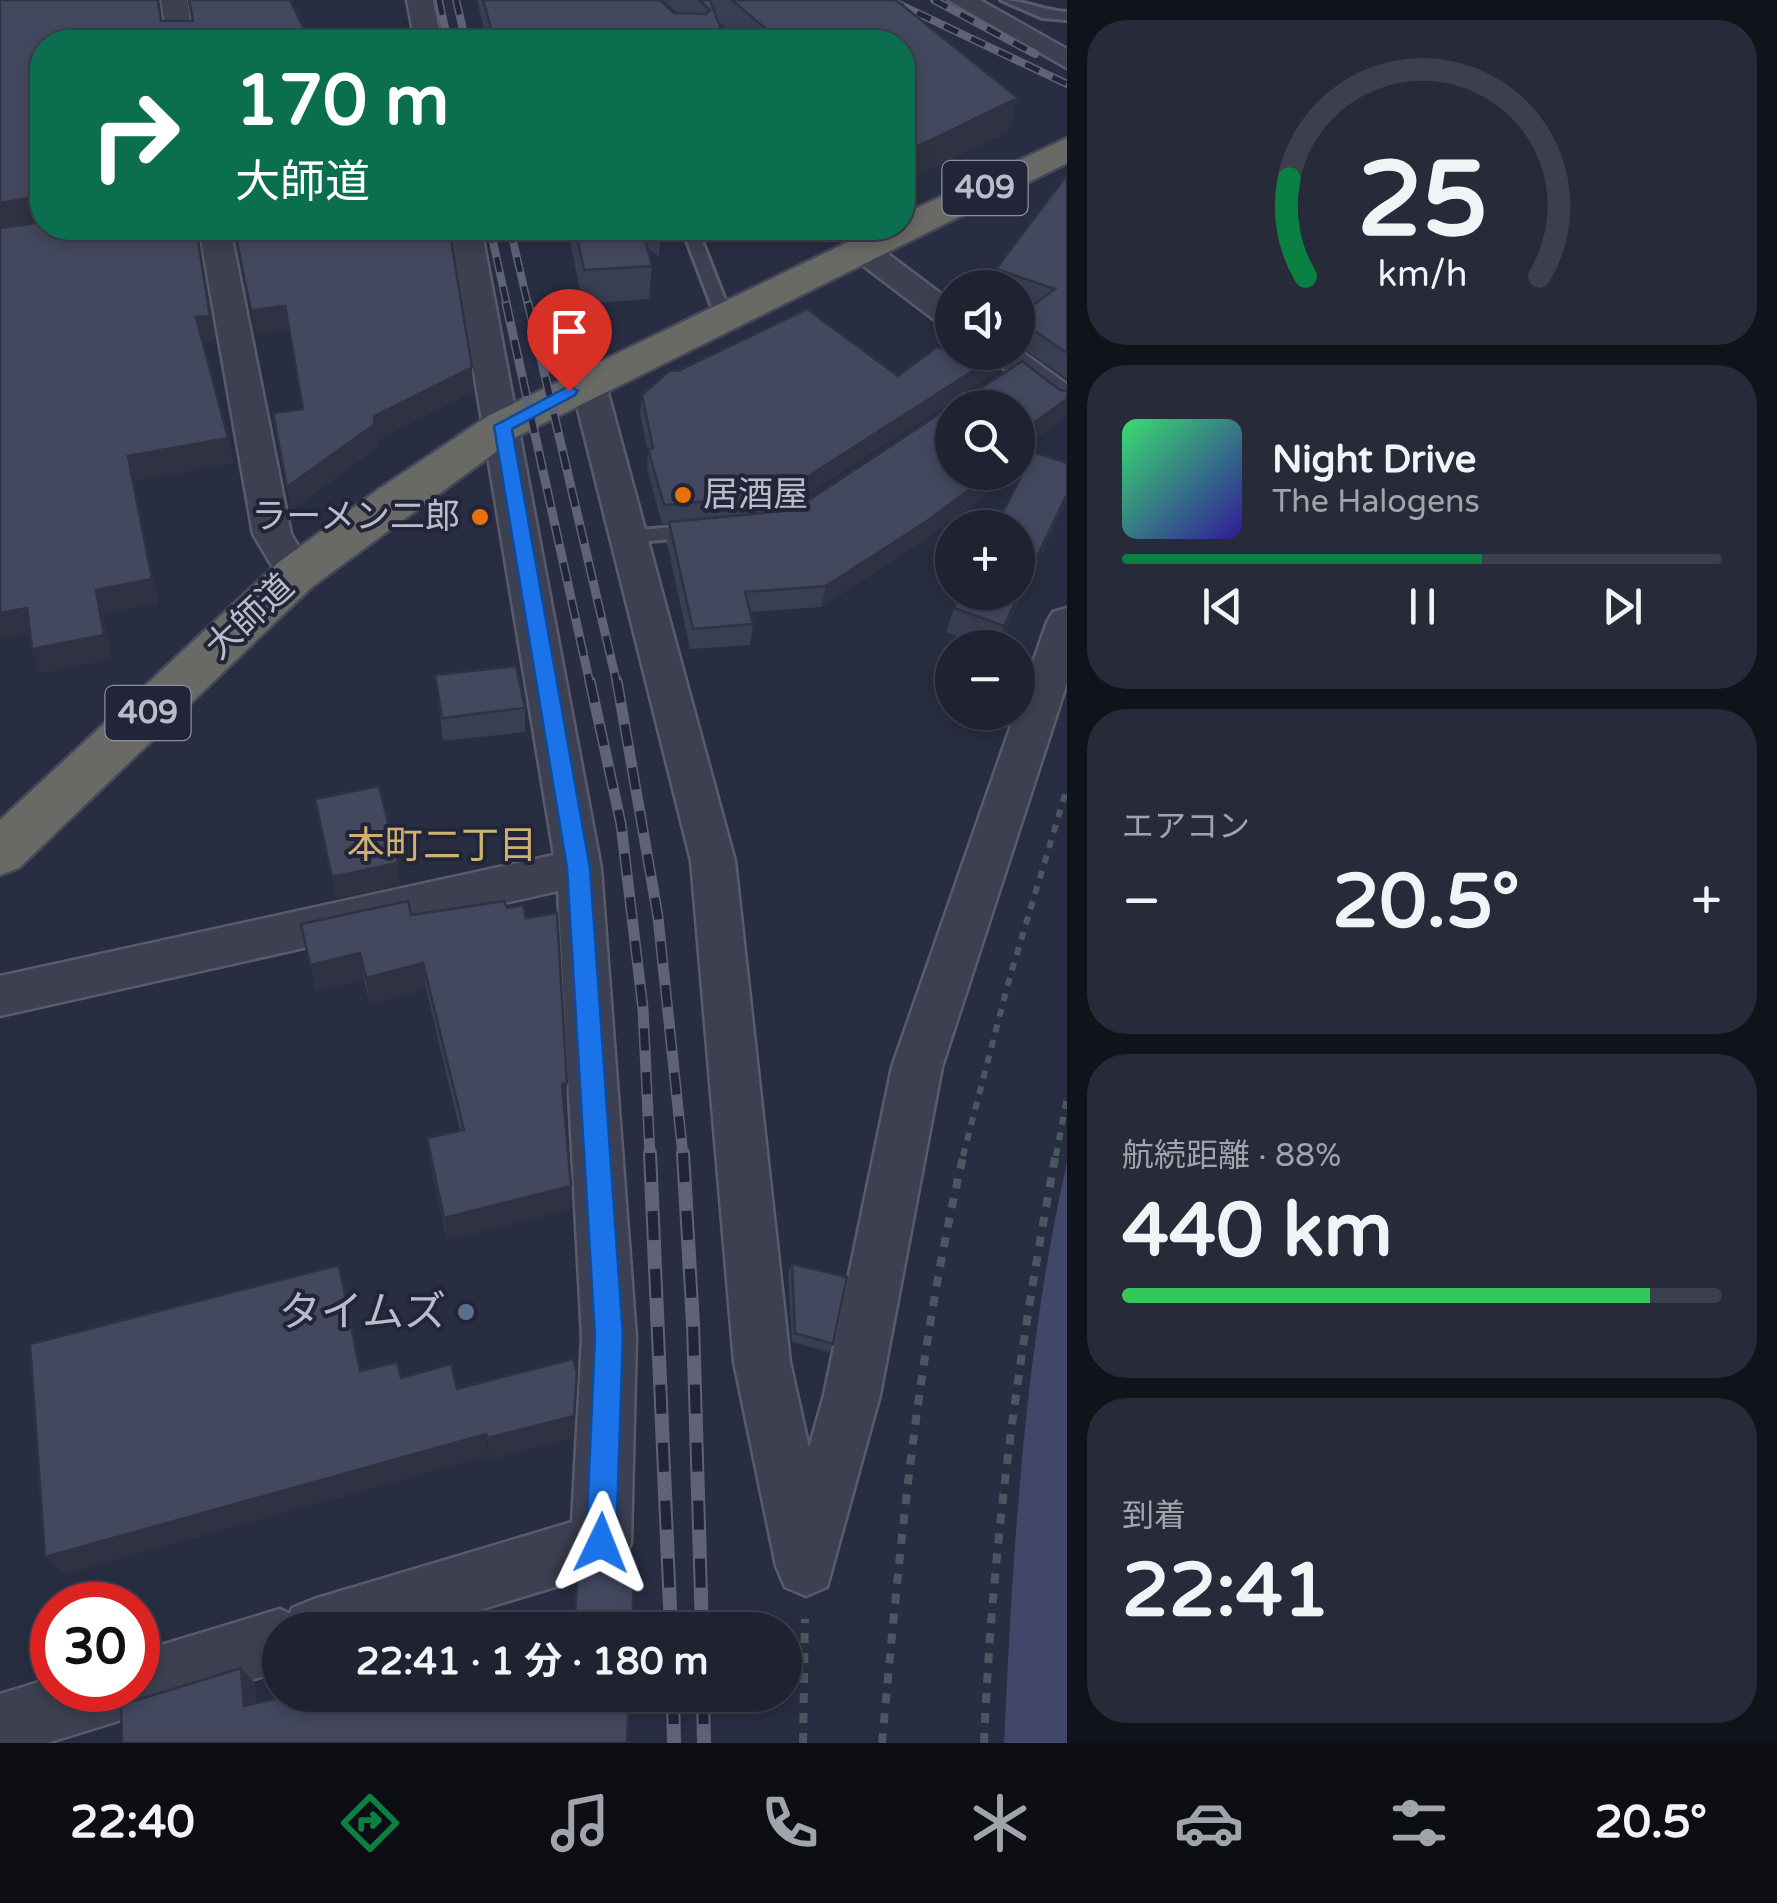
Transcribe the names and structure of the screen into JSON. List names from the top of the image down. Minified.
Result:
{"streets":{"highway":["409","大師道"]},"districts":["本町二丁目"],"places":["居酒屋","ラーメン二郎","タイムズ"],"page":{"turn":["170 m","大師道"],"map_buttons":["+","−"],"song":["Night Drive","The Halogens"],"tile":["エアコン",["航続距離 · 88%","440 km"],["到着","22:41"]],"heat":["−","20.5°","+"],"limit":"30","trip":"22:41 · 1 分 · 180 m","tabs":["22:40","20.5°"],"gauge":["25","km/h"]}}
